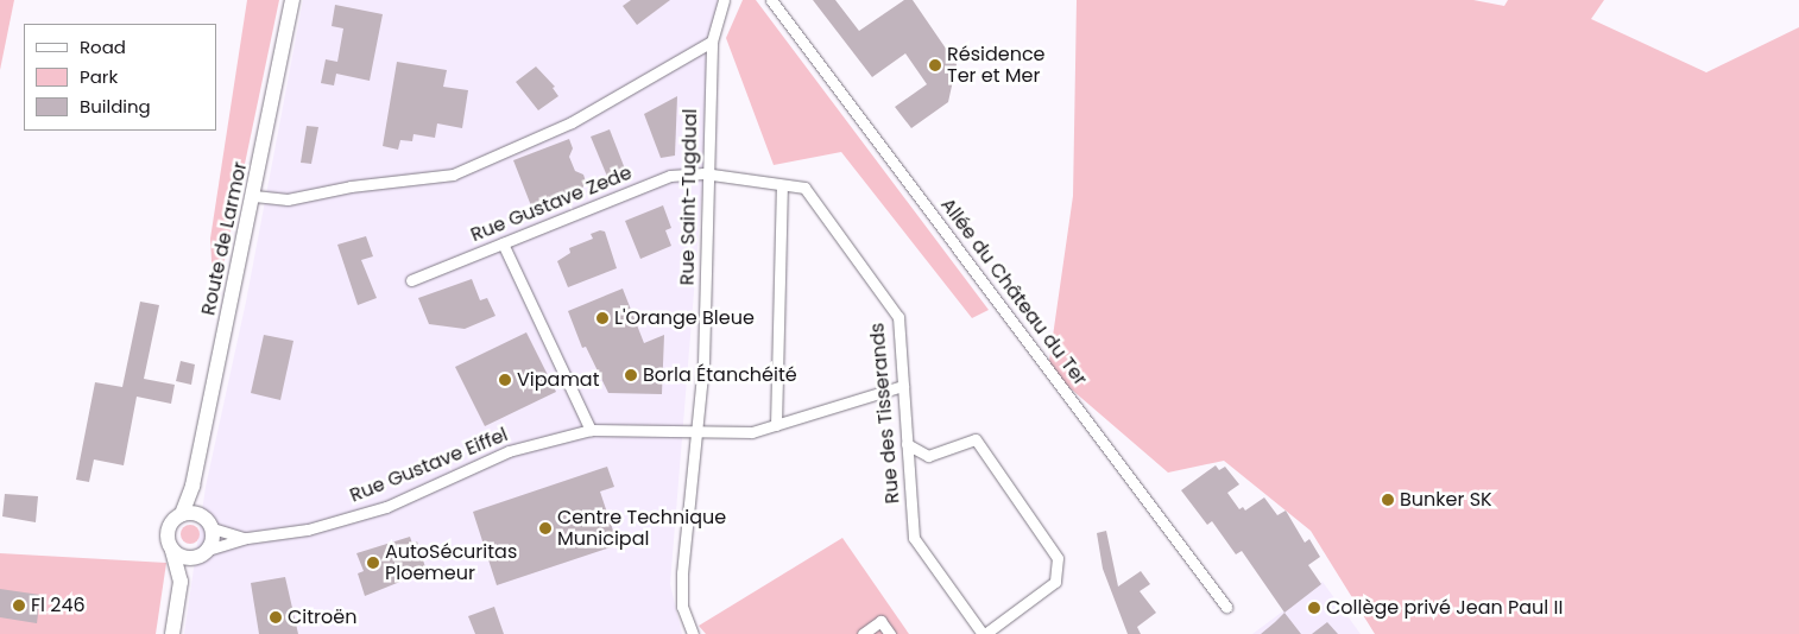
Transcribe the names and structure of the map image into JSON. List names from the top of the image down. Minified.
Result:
{"streets":{"main road":["Route de Larmor"],"street":["Rue Saint-Tugdual","Rue Gustave Zede","Allée du Château du Ter","Rue des Tisserands","Rue Gustave Eiffel"]},"crossings":[["Rue Saint-Tugdual","Rue Gustave Zede"],["Rue Saint-Tugdual","Rue des Tisserands"],["Rue Saint-Tugdual","Rue Gustave Eiffel"],["Rue Gustave Zede","Rue des Tisserands"],["Route de Larmor","Rue Gustave Eiffel"],["Rue des Tisserands","Rue Gustave Eiffel"]],"places":["Résidence Ter et Mer","L'Orange Bleue","Borla Étanchéité","Vipamat","Bunker SK","Centre Technique Municipal","AutoSécuritas Ploemeur","Fl 246","Collège privé Jean Paul II","Citroën"],"legend":["Road","Park","Building"]}
